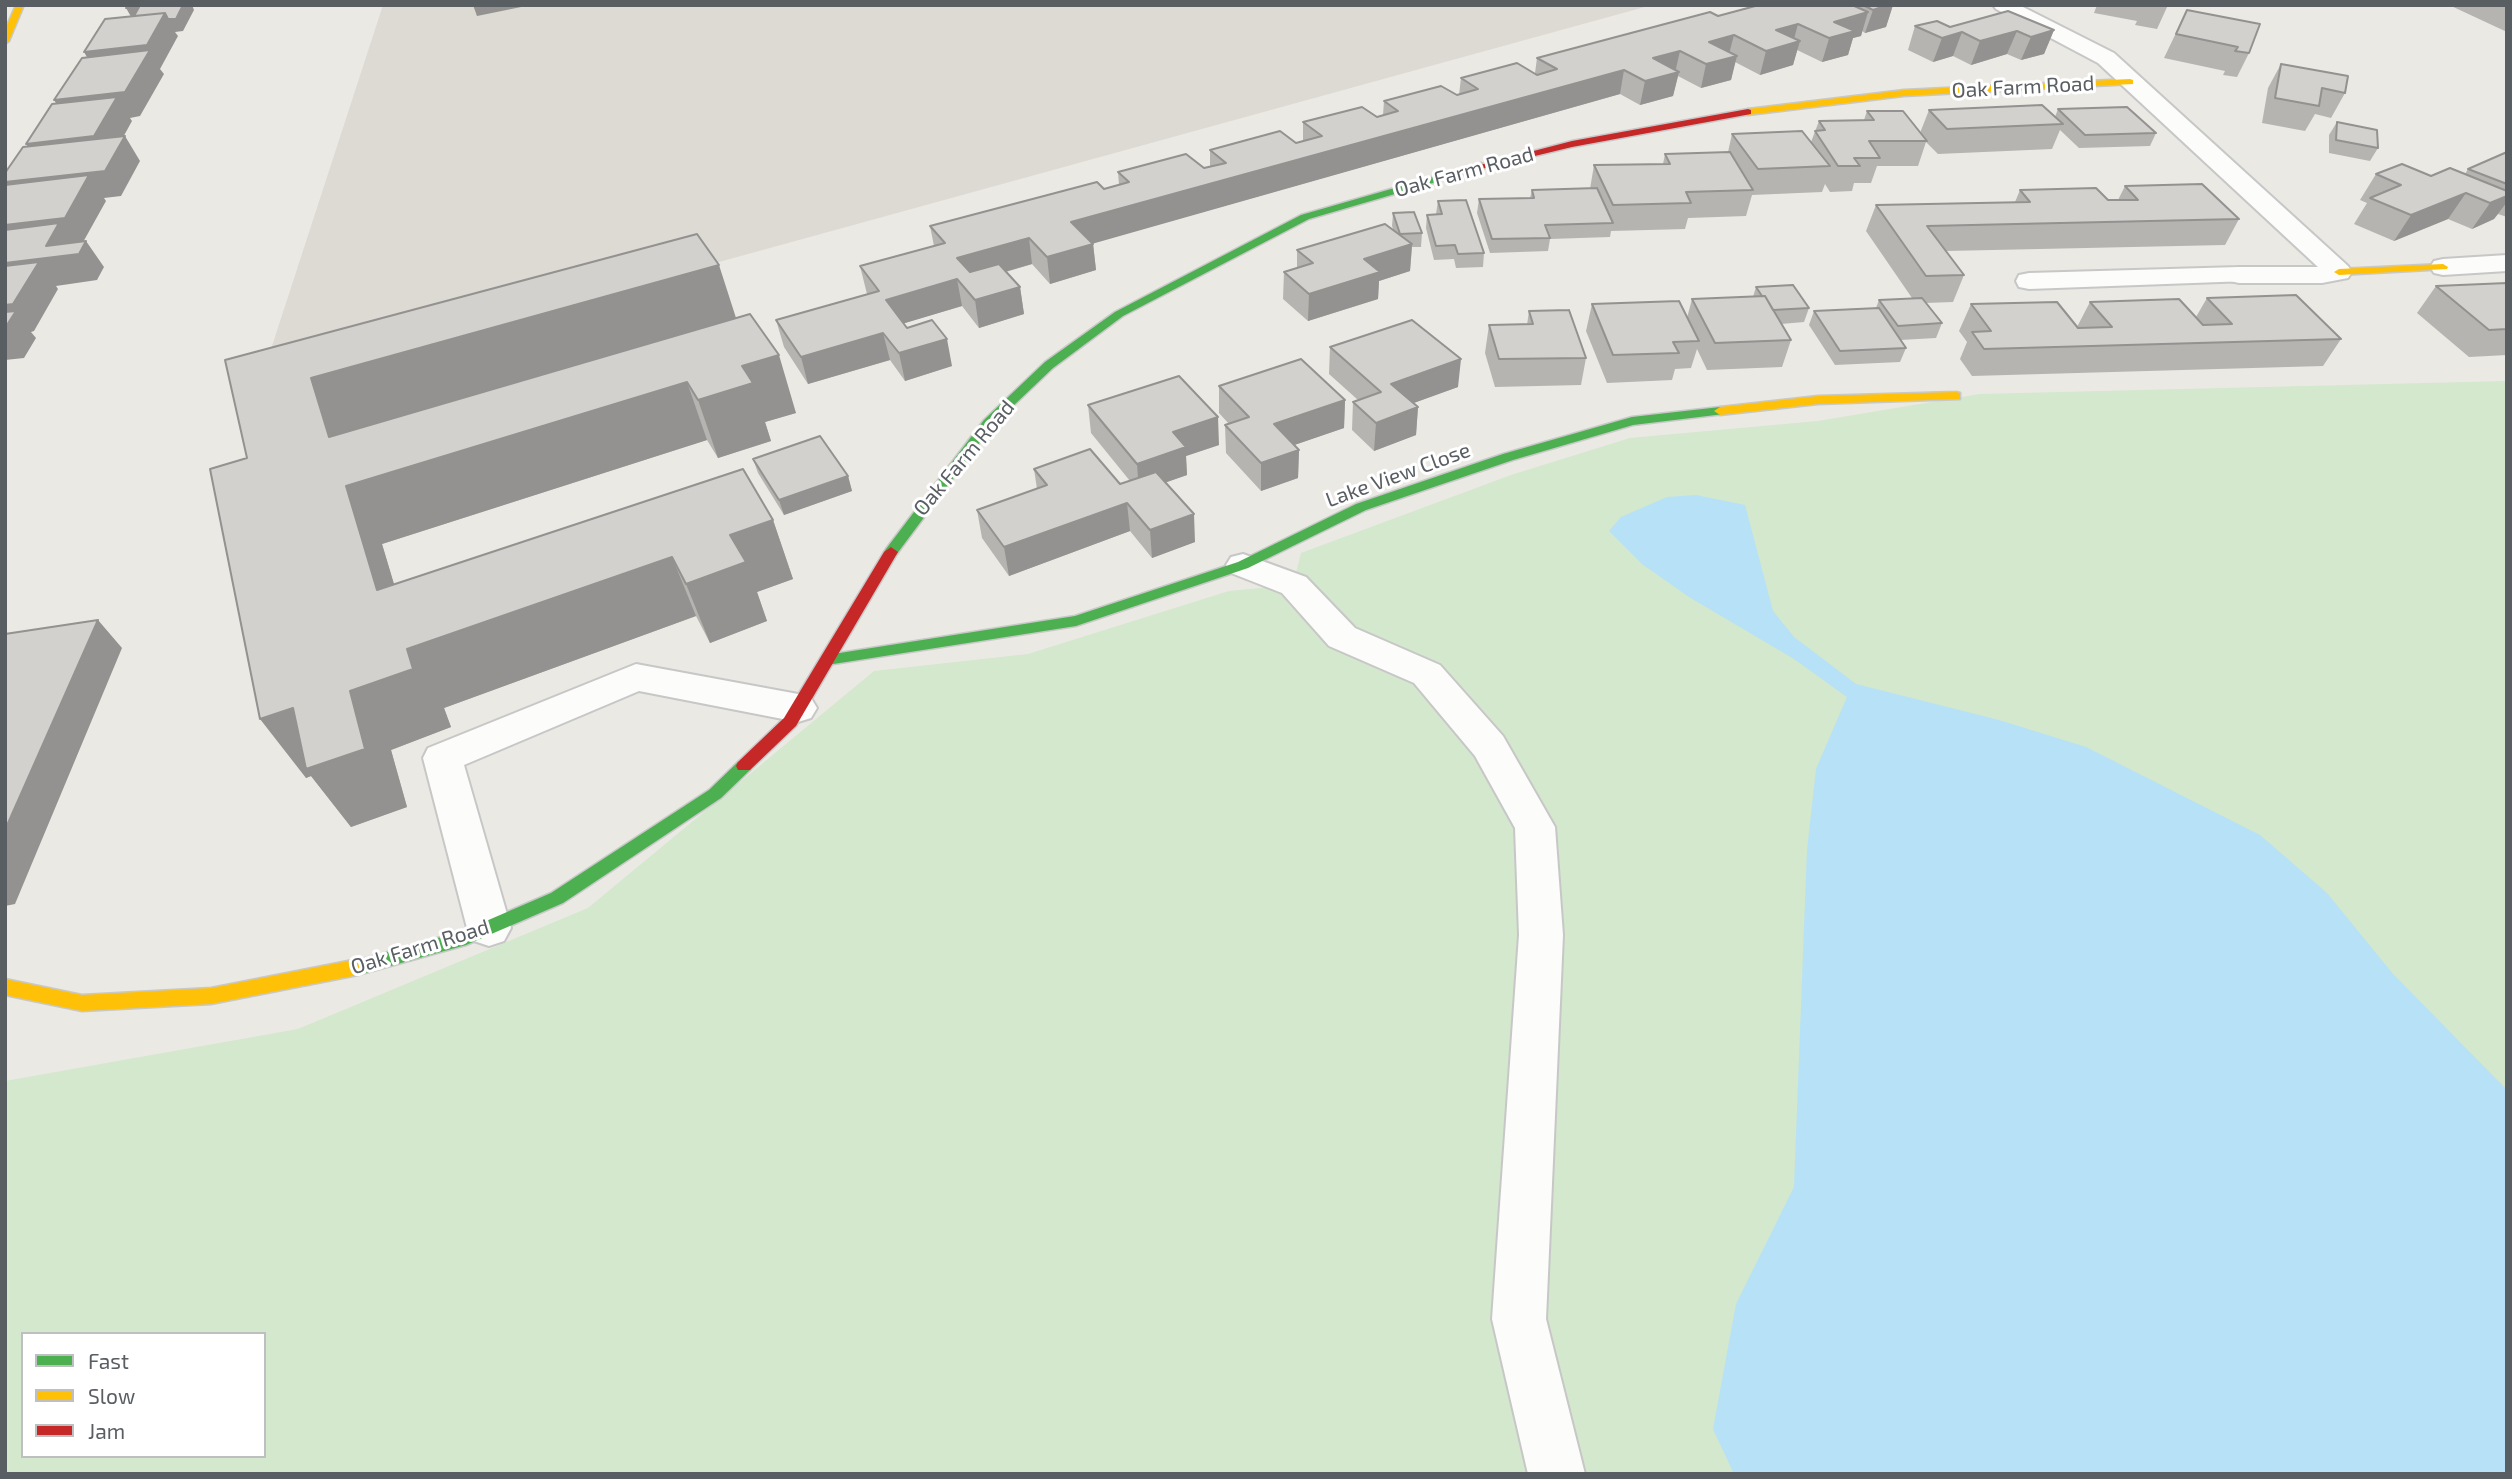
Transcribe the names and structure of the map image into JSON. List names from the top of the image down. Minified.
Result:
{"streets":{"street":["Oak Farm Road","Lake View Close"]},"crossings":[["Oak Farm Road","Lake View Close"]],"legend":["Fast","Slow","Jam"]}
